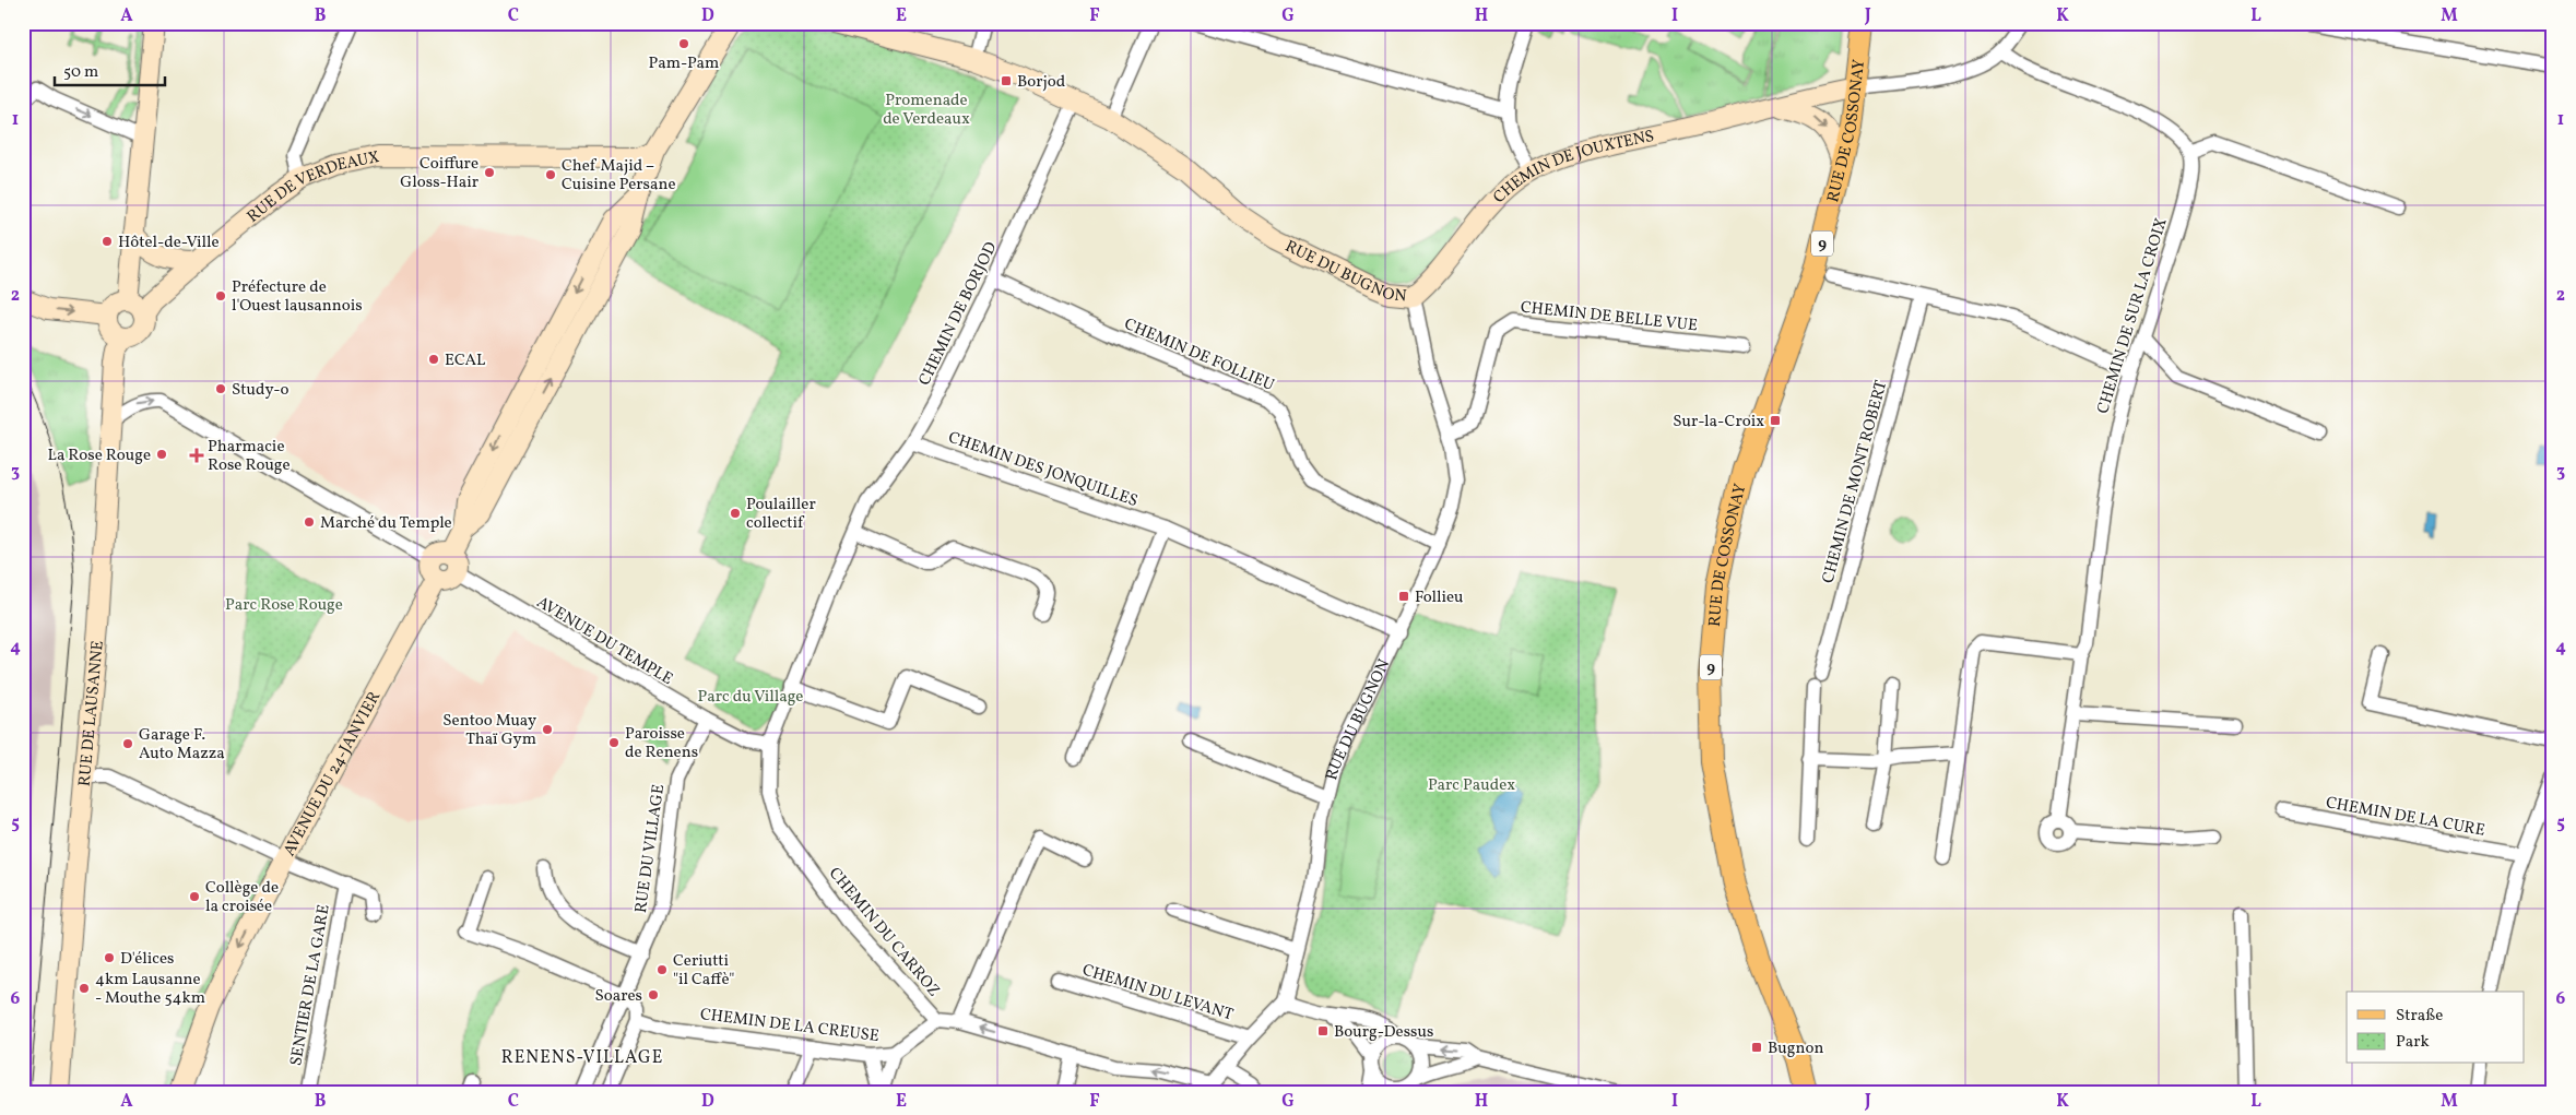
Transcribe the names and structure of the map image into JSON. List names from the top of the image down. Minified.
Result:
{"streets":{"main road":["RUE DE COSSONAY","9"],"street":["CHEMIN DE JOUXTENS","RUE DE VERDEAUX","RUE DU BUGNON","CHEMIN DE BORJOD","CHEMIN DE BELLE VUE","CHEMIN DE SUR LA CROIX","CHEMIN DE FOLLIEU","CHEMIN DES JONQUILLES","CHEMIN DE MONT ROBERT","AVENUE DU TEMPLE","RUE DE LAUSANNE","AVENUE DU 24-JANVIER","CHEMIN DE LA CURE","RUE DU VILLAGE","CHEMIN DU CARROZ","SENTIER DE LA GARE","CHEMIN DU LEVANT","CHEMIN DE LA CREUSE"]},"crossings":[["RUE DE COSSONAY","CHEMIN DE JOUXTENS"],["CHEMIN DE JOUXTENS","RUE DU BUGNON"],["RUE DE VERDEAUX","RUE DE LAUSANNE"],["RUE DU BUGNON","CHEMIN DE BORJOD"],["RUE DU BUGNON","CHEMIN DE BELLE VUE"],["RUE DU BUGNON","CHEMIN DE FOLLIEU"],["RUE DU BUGNON","CHEMIN DES JONQUILLES"],["CHEMIN DE BORJOD","CHEMIN DE FOLLIEU"],["CHEMIN DE BORJOD","CHEMIN DES JONQUILLES"],["CHEMIN DE BORJOD","AVENUE DU TEMPLE"],["CHEMIN DE BORJOD","CHEMIN DU CARROZ"],["AVENUE DU TEMPLE","AVENUE DU 24-JANVIER"],["AVENUE DU TEMPLE","RUE DU VILLAGE"],["AVENUE DU TEMPLE","CHEMIN DU CARROZ"],["CHEMIN DU CARROZ","CHEMIN DE LA CREUSE"]],"one_way":["AVENUE DU 24-JANVIER"],"districts":["RENENS-VILLAGE"],"parks":["Promenade de Verdeaux","Parc Rose Rouge","Parc du Village","Parc Paudex"],"places":{"other":["Pam-Pam","Coiffure Gloss-Hair","Chef Majid – Cuisine Persane","Hôtel-de-Ville","Préfecture de l'Ouest lausannois","ECAL","Study-o","La Rose Rouge","Poulailler collectif","Marché du Temple","Sentoo Muay Thaï Gym","Paroisse de Renens","Garage F. Auto Mazza","Collège de la croisée","D'élices","Ceriutti \"il Caffè\"","4km Lausanne - Mouthe 54km","Soares"],"transit":["Borjod","Sur-la-Croix","Follieu","Bourg-Dessus","Bugnon"],"health":["Pharmacie Rose Rouge"]},"legend":["Straße","Park"],"scale_bar":"50 m","grid":{"columns":["A","B","C","D","E","F","G","H","I","J","K","L","M"],"rows":["1","2","3","4","5","6"]}}
